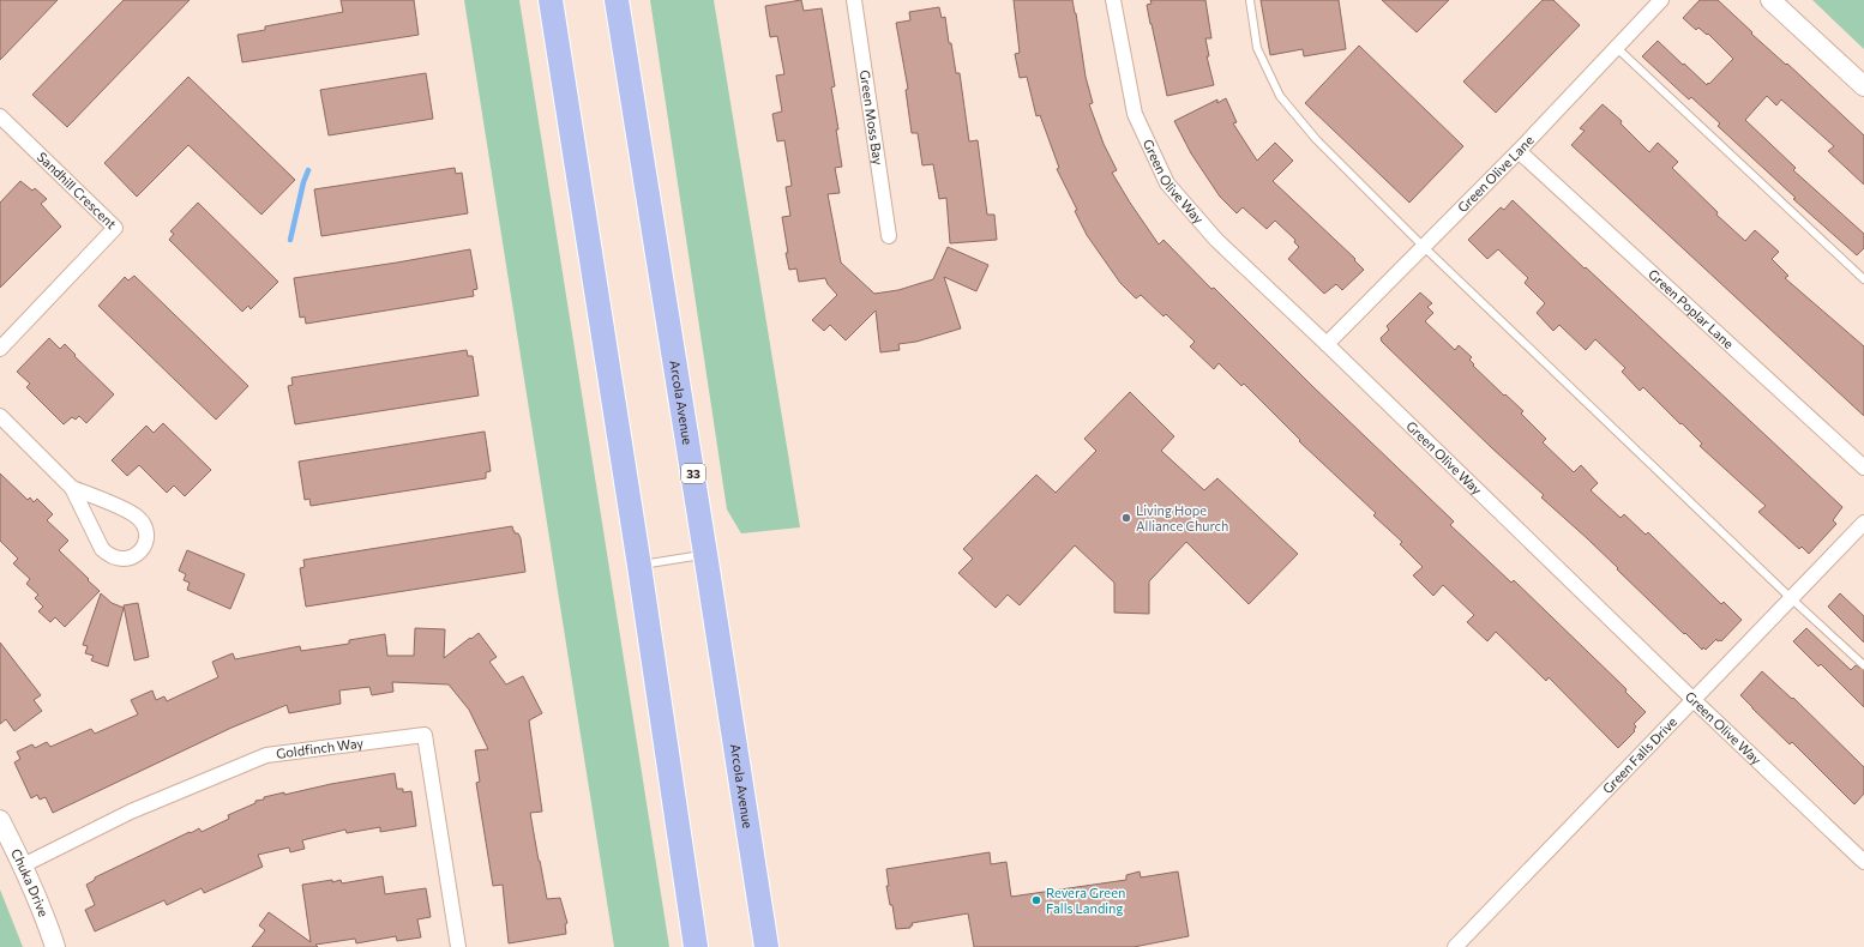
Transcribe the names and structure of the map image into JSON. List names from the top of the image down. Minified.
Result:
{"streets":{"main road":["Arcola Avenue","33"],"street":["Green Moss Bay","Green Olive Lane","Green Olive Way","Sandhill Crescent","Green Poplar Lane","Goldfinch Way","Green Falls Drive","Chuka Drive"]},"crossings":[["Green Olive Lane","Green Olive Way"],["Green Olive Lane","Green Poplar Lane"],["Green Olive Way","Green Falls Drive"],["Goldfinch Way","Chuka Drive"]],"places":["Living Hope Alliance Church","Revera Green Falls Landing"]}
